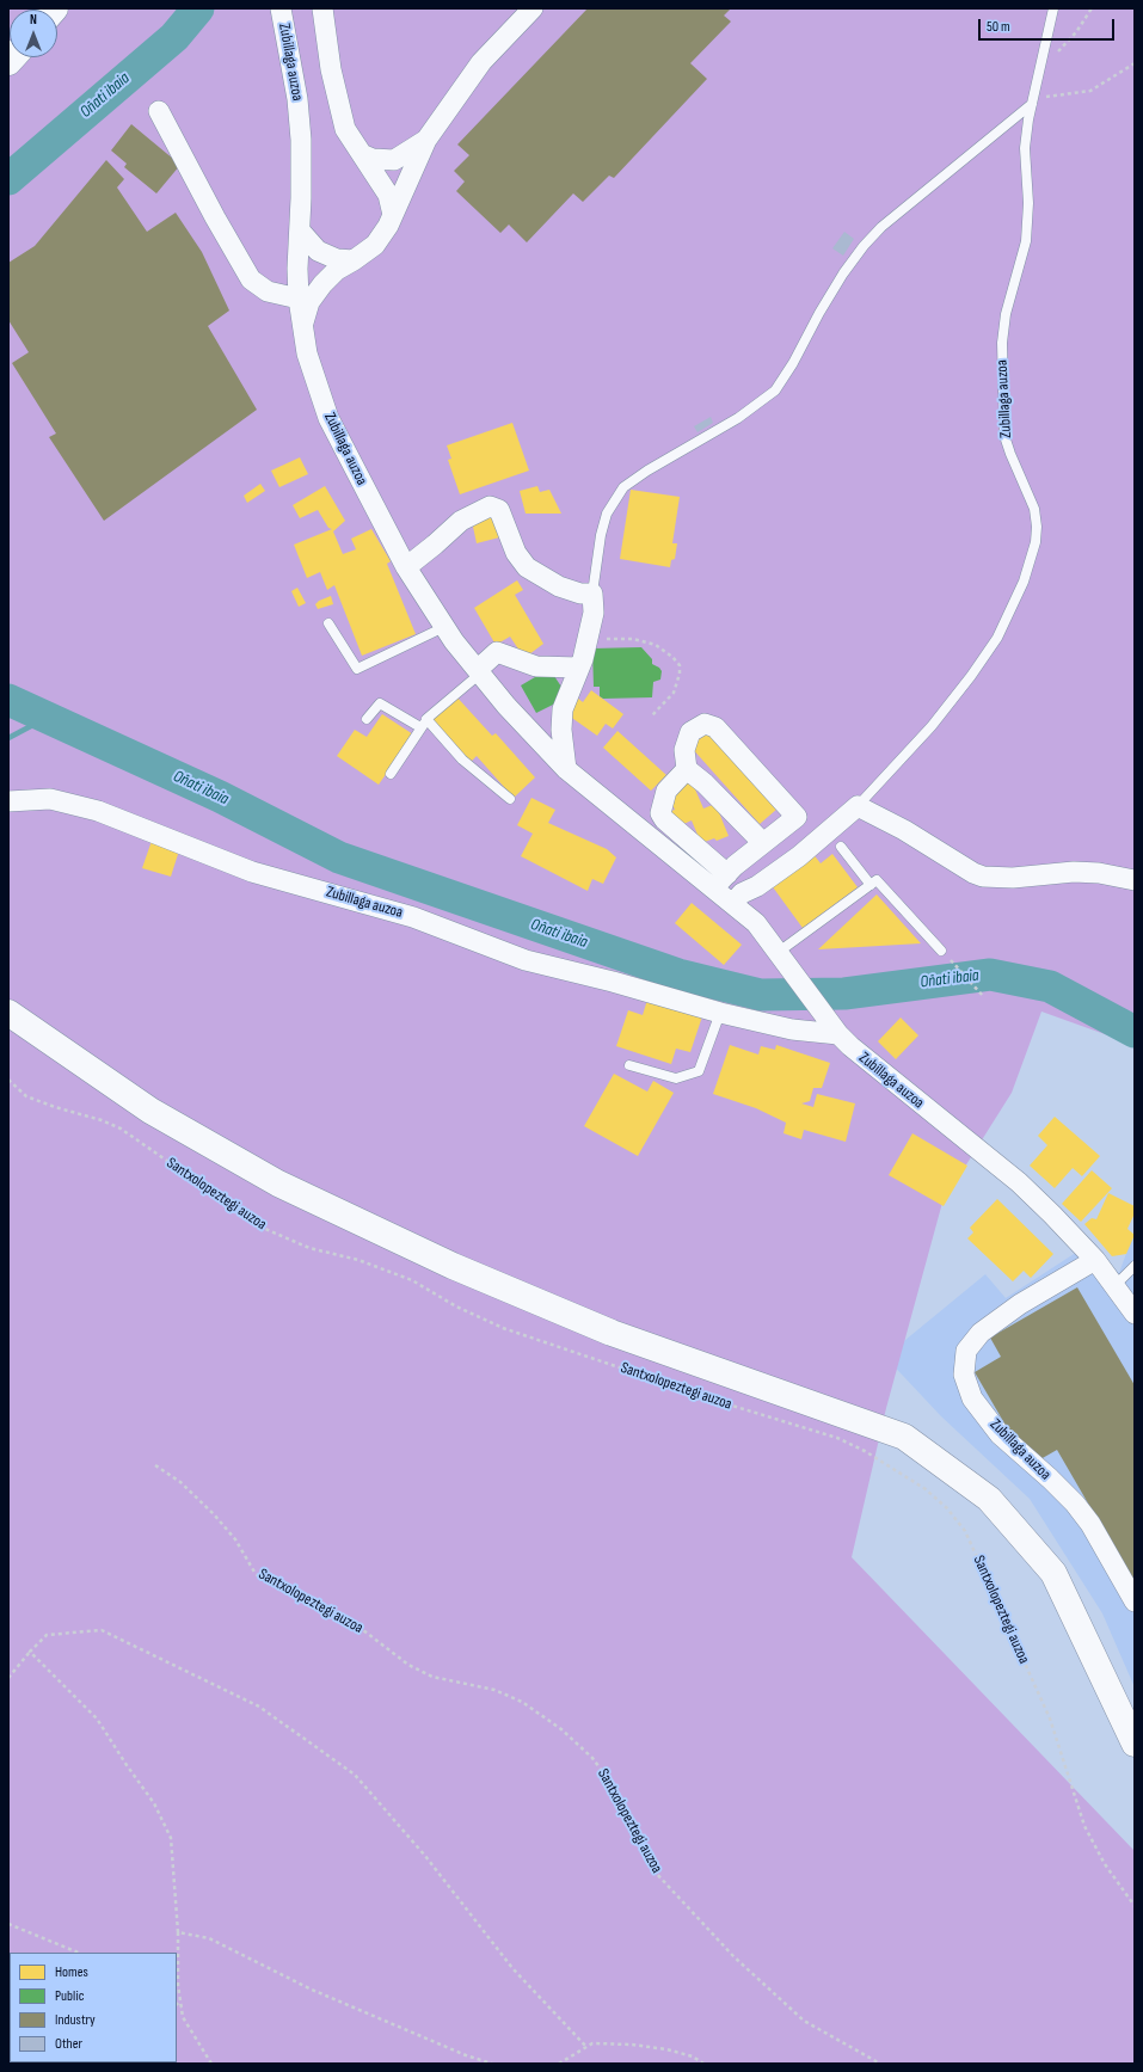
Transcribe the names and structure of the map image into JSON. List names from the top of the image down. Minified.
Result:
{"streets":{"street":["Zubillaga auzoa"],"path":["Santxolopeztegi auzoa"]},"water":["Oñati ibaia"],"legend":["Homes","Public","Industry","Other"],"scale_bar":"50 m","north":"top"}
